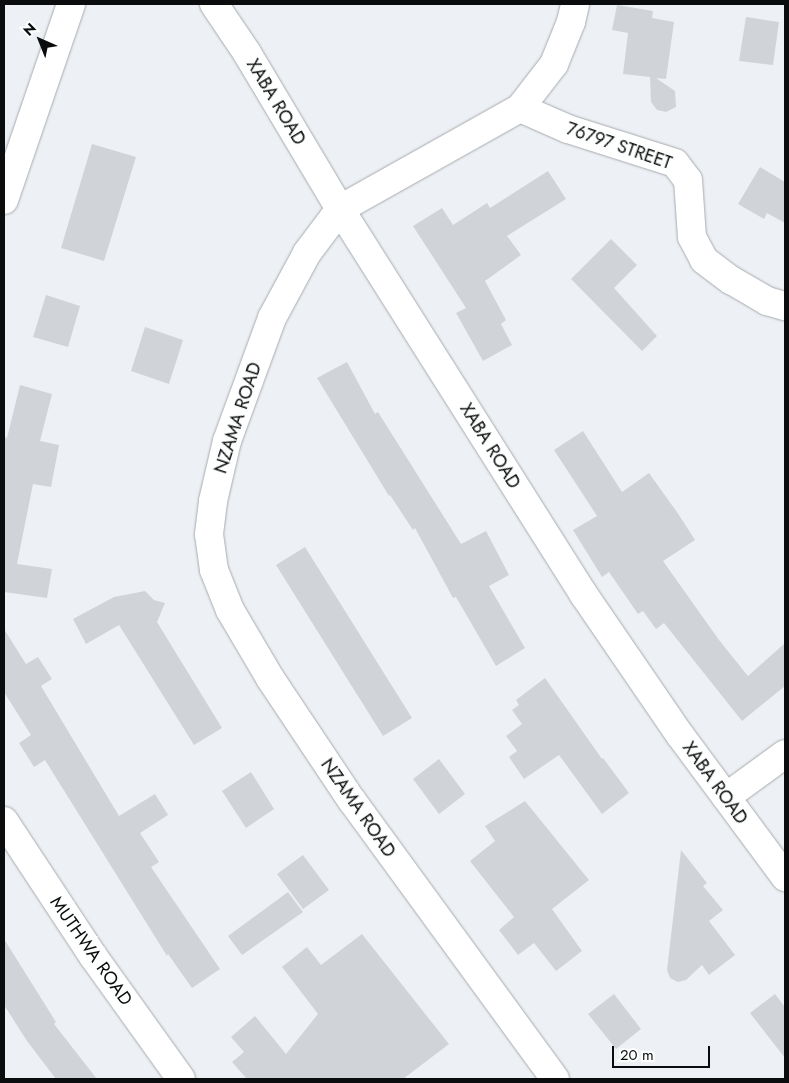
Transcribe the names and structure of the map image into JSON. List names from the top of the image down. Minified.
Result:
{"streets":{"street":["XABA ROAD","76797 STREET","NZAMA ROAD","MUTHWA ROAD"]},"crossings":[["XABA ROAD","NZAMA ROAD"],["76797 STREET","NZAMA ROAD"]],"scale_bar":"20 m","north":"top left"}
